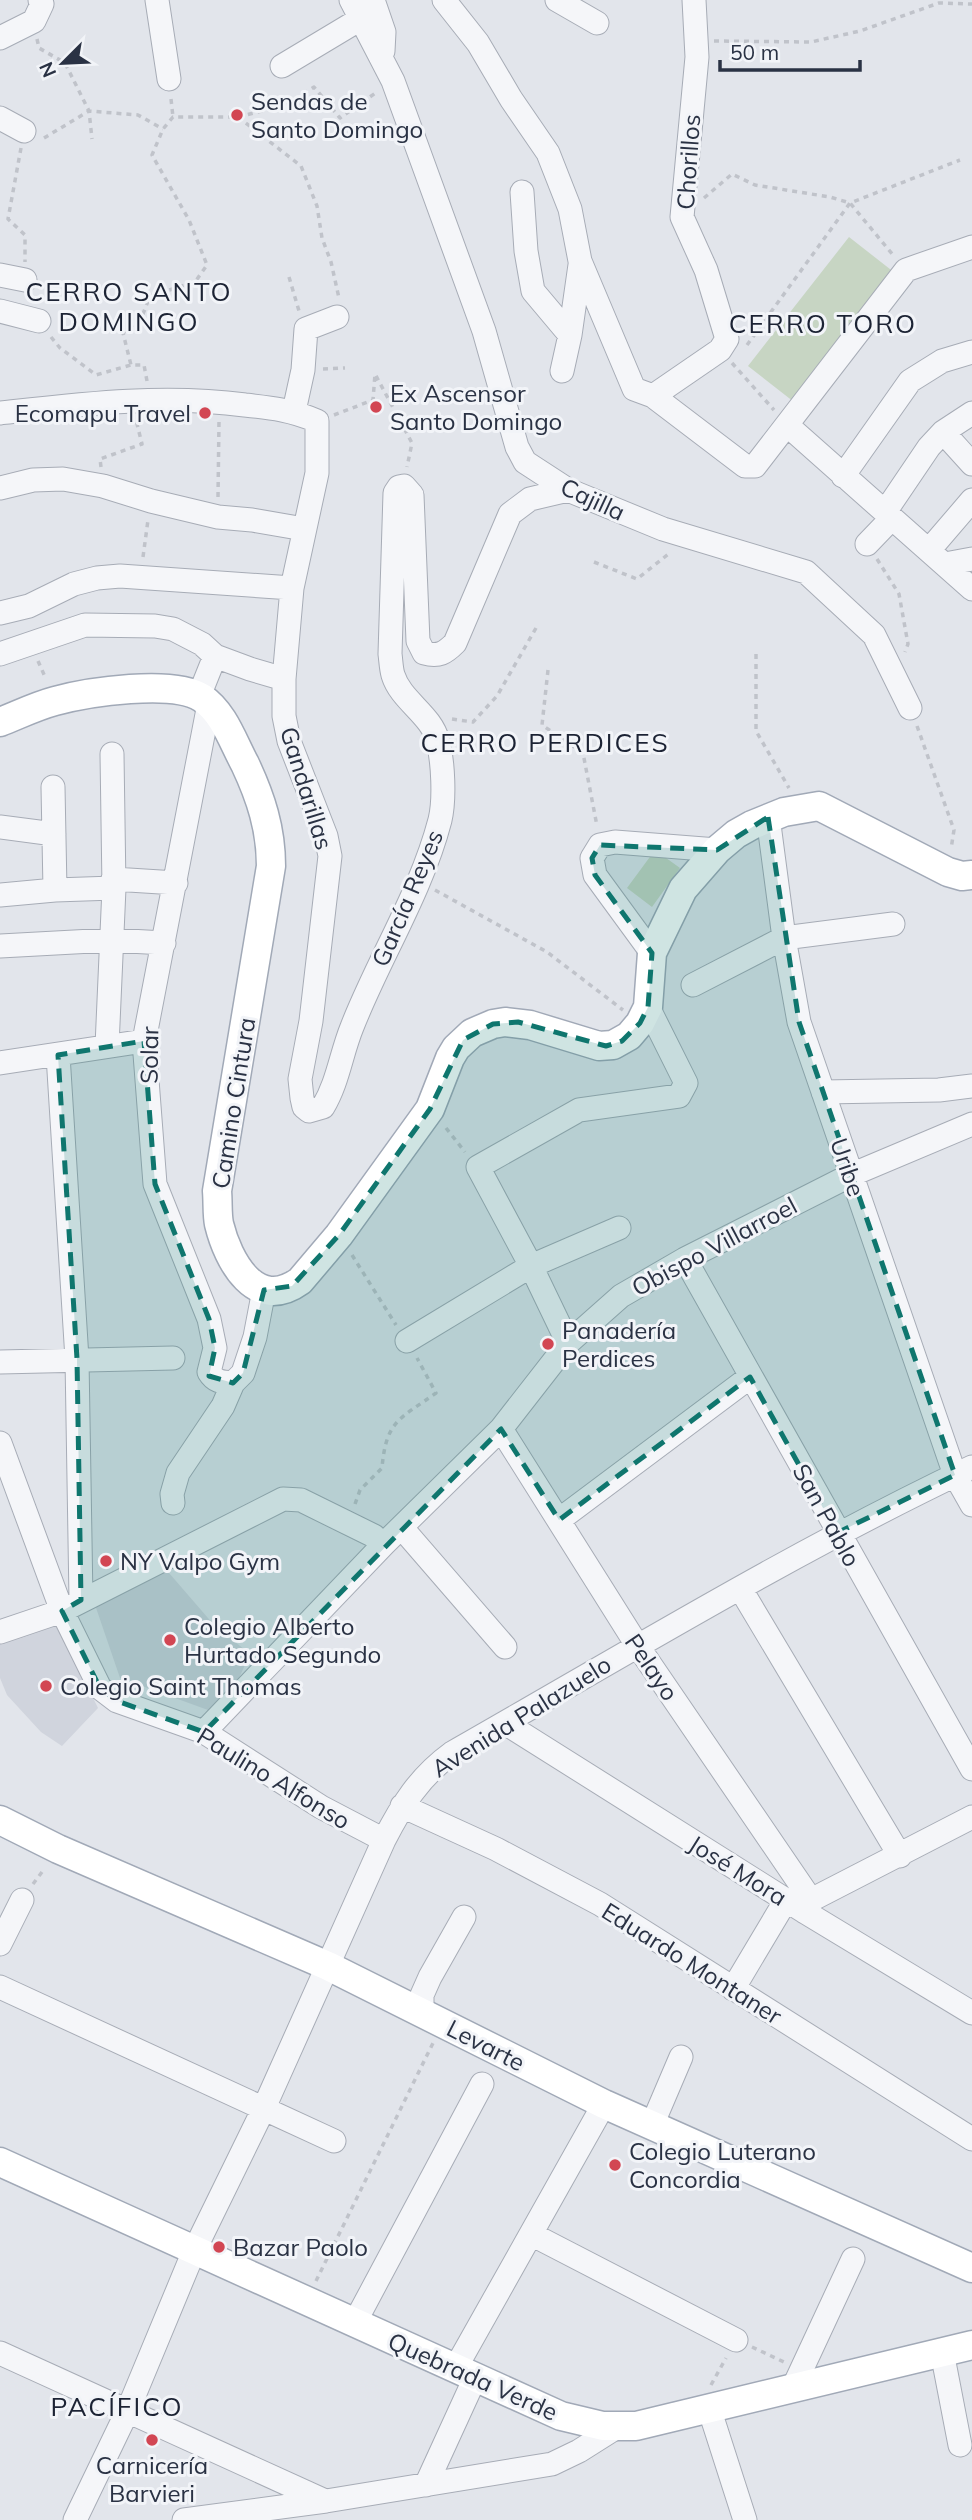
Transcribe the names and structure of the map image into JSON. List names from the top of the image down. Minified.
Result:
{"streets":{"main road":["Camino Cintura","Levarte","Quebrada Verde"],"street":["Chorillos","Cajilla","Gandarillas","García Reyes","Solar","Uribe","Obispo Villarroel","San Pablo","Pelayo","Avenida Palazuelo","Paulino Alfonso","José Mora","Eduardo Montaner"]},"crossings":[["Gandarillas","García Reyes"],["Solar","Camino Cintura"],["Uribe","Obispo Villarroel"],["Uribe","Avenida Palazuelo"],["Obispo Villarroel","San Pablo"],["Obispo Villarroel","Pelayo"],["Obispo Villarroel","Paulino Alfonso"],["San Pablo","Avenida Palazuelo"],["Pelayo","Avenida Palazuelo"],["Pelayo","José Mora"],["Avenida Palazuelo","Paulino Alfonso"],["Avenida Palazuelo","José Mora"],["Avenida Palazuelo","Eduardo Montaner"],["Avenida Palazuelo","Levarte"],["Avenida Palazuelo","Quebrada Verde"]],"districts":["CERRO SANTO DOMINGO","CERRO TORO","CERRO PERDICES","PACÍFICO"],"places":["Sendas de Santo Domingo","Ex Ascensor Santo Domingo","Ecomapu Travel","Panadería Perdices","NY Valpo Gym","Colegio Alberto Hurtado Segundo","Colegio Saint Thomas","Colegio Luterano Concordia","Bazar Paolo","Carnicería Barvieri"],"scale_bar":"50 m","north":"bottom left"}
